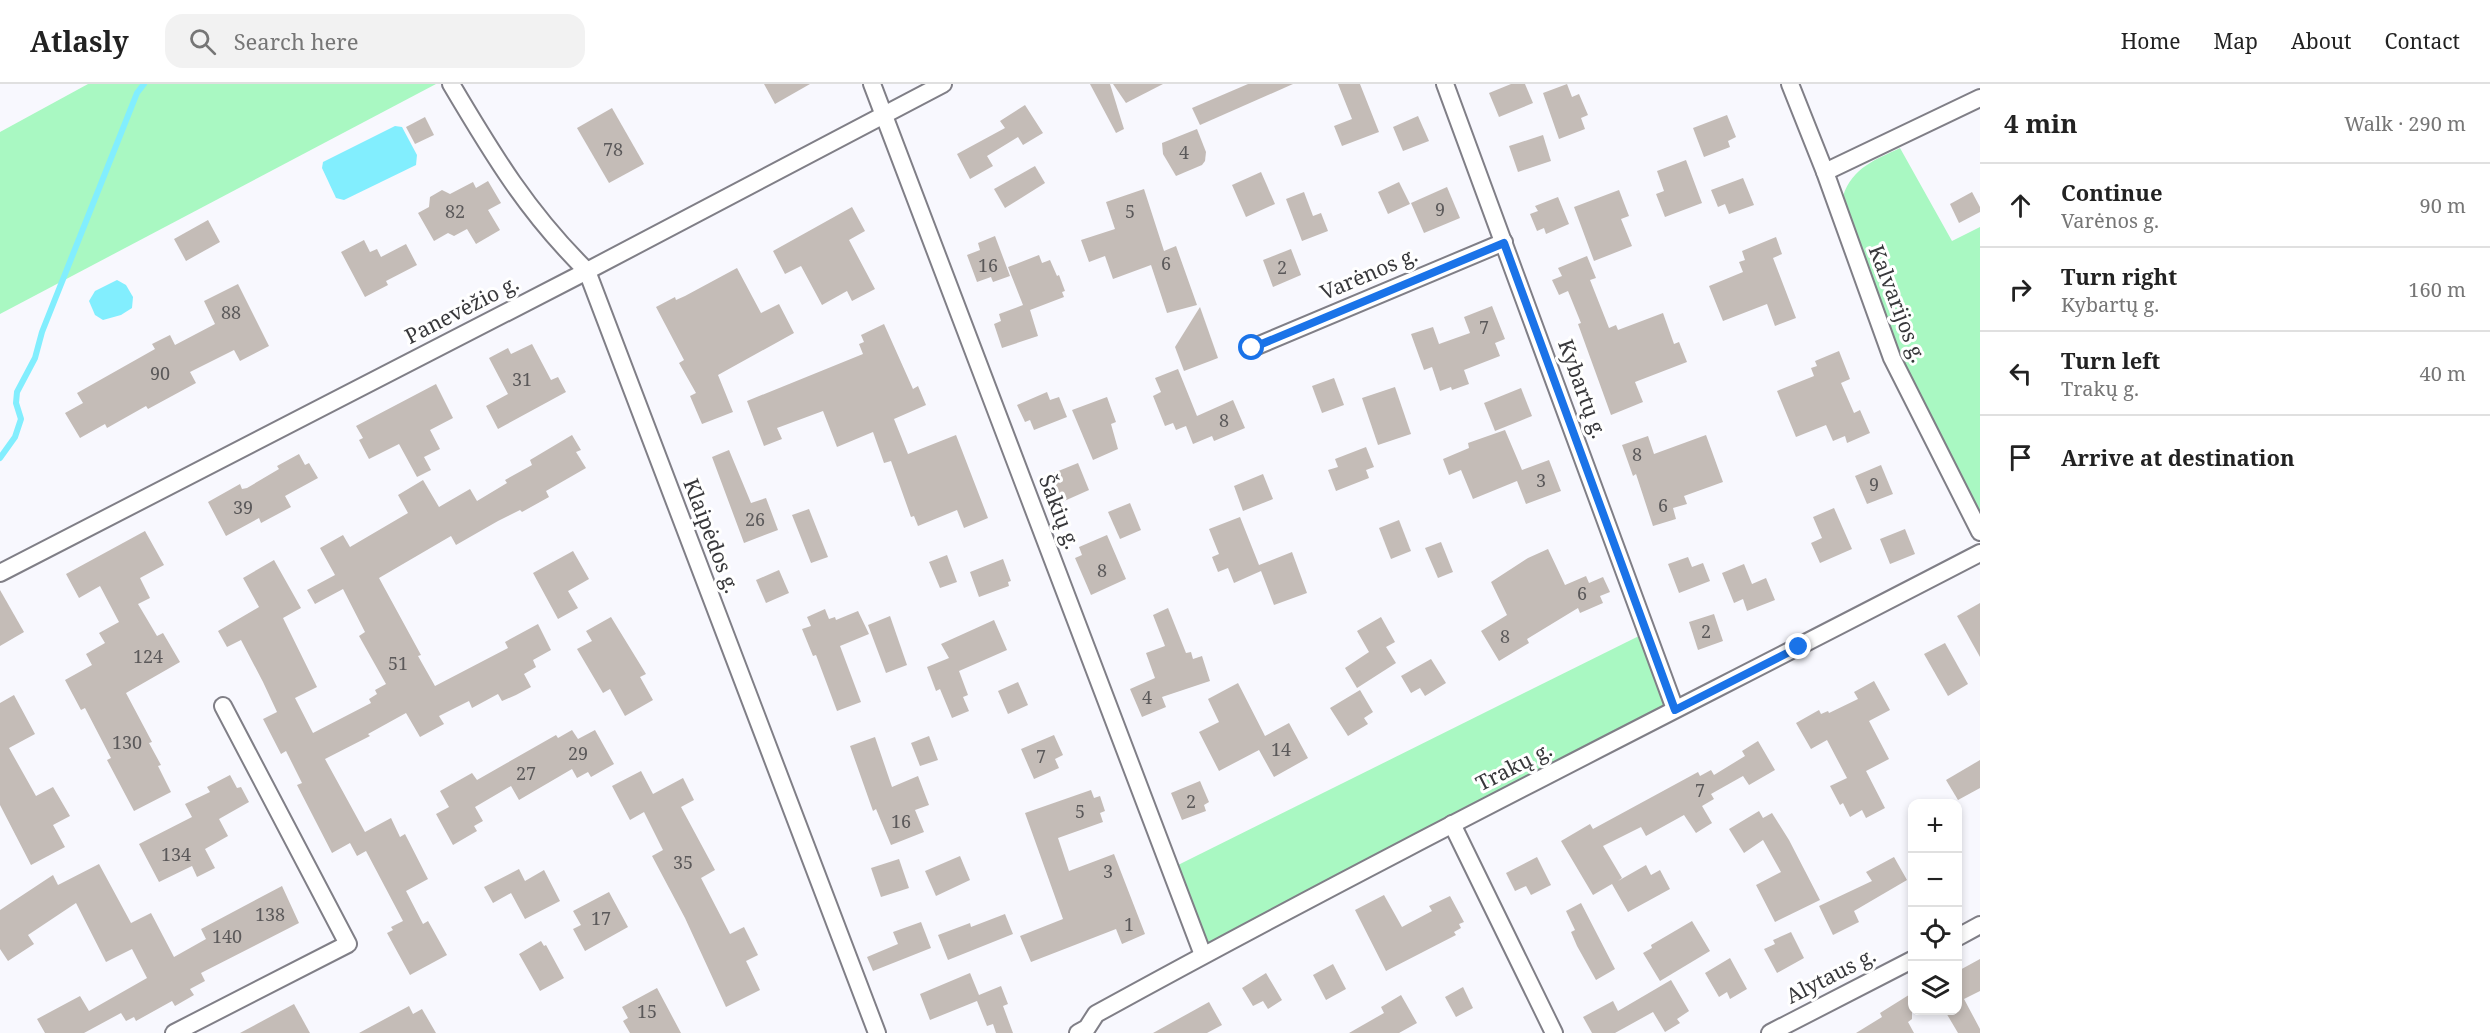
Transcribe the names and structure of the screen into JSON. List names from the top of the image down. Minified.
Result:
{"streets":{"street":["Varėnos g.","Kalvarijos g.","Panevėžio g.","Kybartų g.","Šakių g.","Klaipėdos g.","Trakų g.","Alytaus g."]},"crossings":[["Varėnos g.","Kybartų g."],["Panevėžio g.","Šakių g."],["Panevėžio g.","Klaipėdos g."],["Kybartų g.","Trakų g."],["Šakių g.","Trakų g."]],"house_numbers":["78","4","9","82","5","6","16","2","88","7","90","31","8","8","3","9","6","39","26","8","6","2","8","124","51","4","130","14","29","7","27","7","2","5","16","134","35","3","138","17","1","140","15"],"page":{"header":"Atlasly","search":"Search here","nav":["Home","Map","About","Contact"],"heading":["4 min","Walk · 290 m"],"list":[["Continue","Varėnos g.","90 m"],["Turn right","Kybartų g.","160 m"],["Turn left","Trakų g.","40 m"],"Arrive at destination"],"map_buttons":["+","−"]}}
